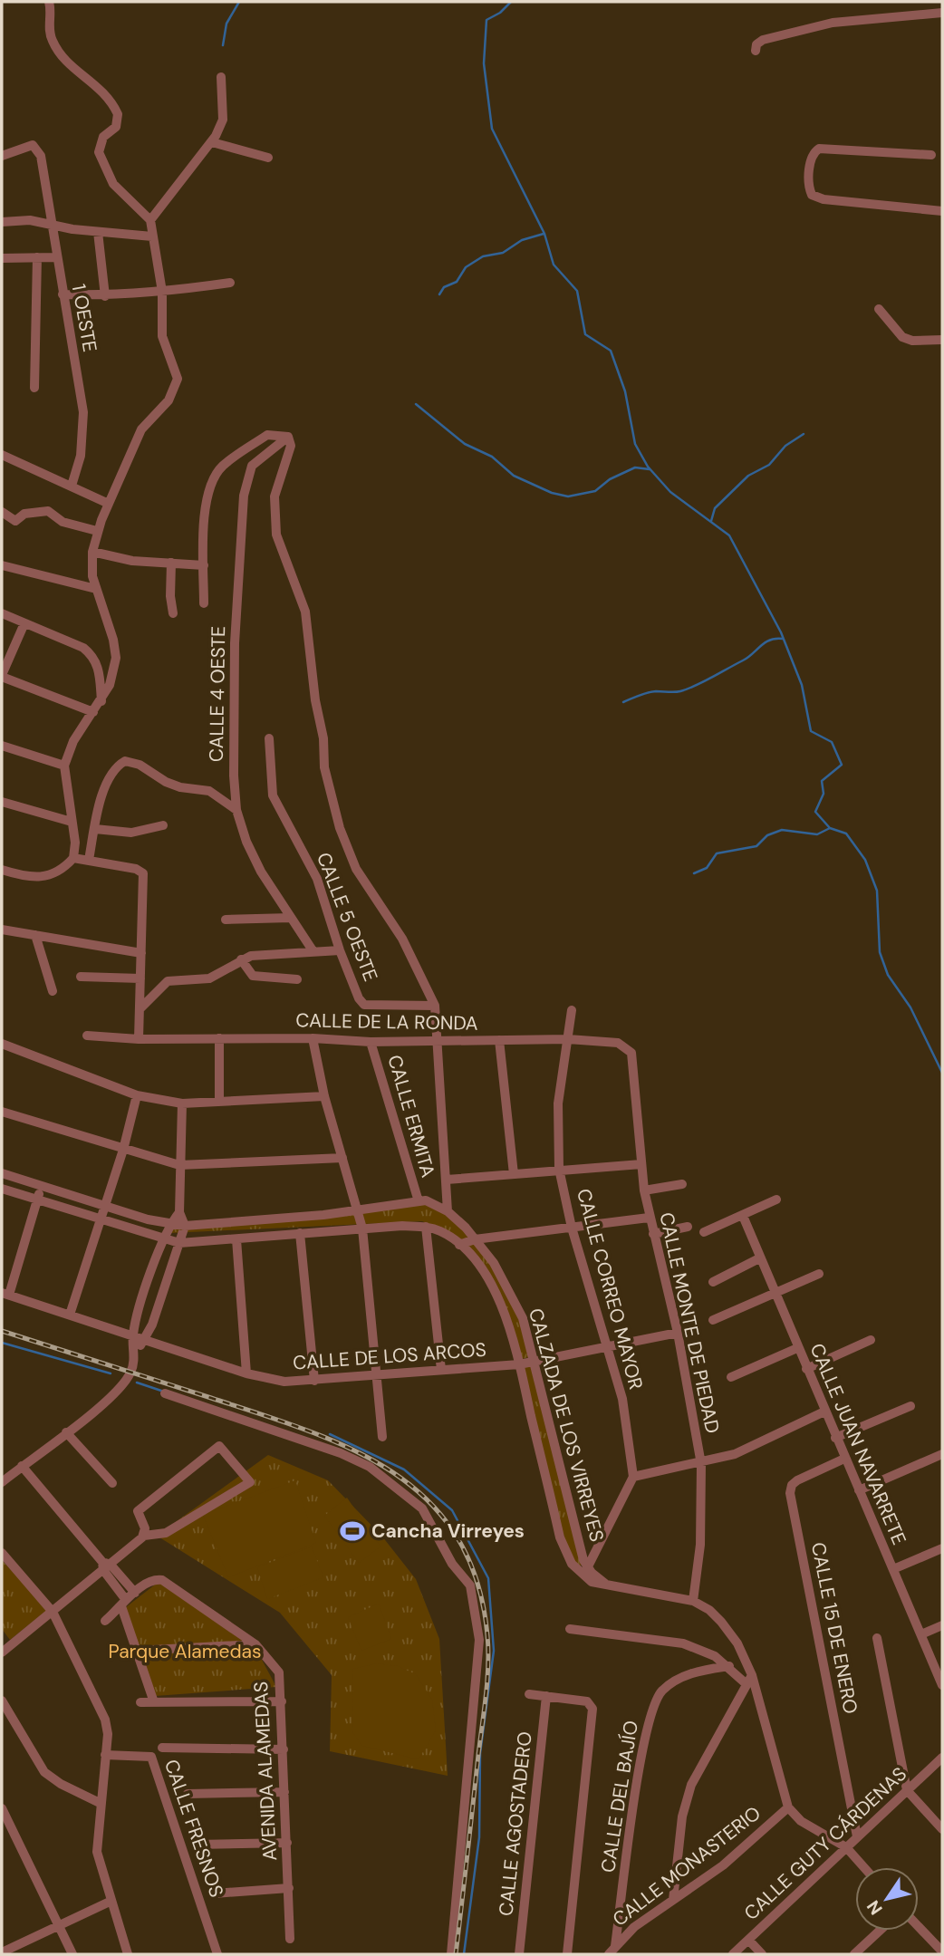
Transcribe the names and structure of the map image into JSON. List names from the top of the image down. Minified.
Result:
{"streets":{"street":["1 OESTE","CALLE 4 OESTE","CALLE 5 OESTE","CALLE DE LA RONDA","CALLE ERMITA","CALLE CORREO MAYOR","CALLE MONTE DE PIEDAD","CALLE DE LOS ARCOS","CALZADA DE LOS VIRREYES","CALLE JUAN NAVARRETE","CALLE 15 DE ENERO","AVENIDA ALAMEDAS","CALLE DEL BAJÍO","CALLE AGOSTADERO","CALLE FRESNOS","CALLE GUTY CÁRDENAS","CALLE MONASTERIO"]},"crossings":[["CALLE DE LA RONDA","CALLE ERMITA"],["CALLE DE LA RONDA","CALLE CORREO MAYOR"],["CALLE DE LA RONDA","CALLE MONTE DE PIEDAD"],["CALLE ERMITA","CALZADA DE LOS VIRREYES"],["CALLE CORREO MAYOR","CALLE DE LOS ARCOS"],["CALLE MONTE DE PIEDAD","CALLE DE LOS ARCOS"],["CALLE MONTE DE PIEDAD","CALZADA DE LOS VIRREYES"],["CALLE DE LOS ARCOS","CALZADA DE LOS VIRREYES"],["CALZADA DE LOS VIRREYES","CALLE MONASTERIO"],["CALLE JUAN NAVARRETE","CALLE 15 DE ENERO"],["CALLE 15 DE ENERO","CALLE GUTY CÁRDENAS"],["CALLE DEL BAJÍO","CALLE AGOSTADERO"],["CALLE DEL BAJÍO","CALLE MONASTERIO"]],"parks":["Parque Alamedas"],"places":{"sports":["Cancha Virreyes"]},"north":"bottom left"}
